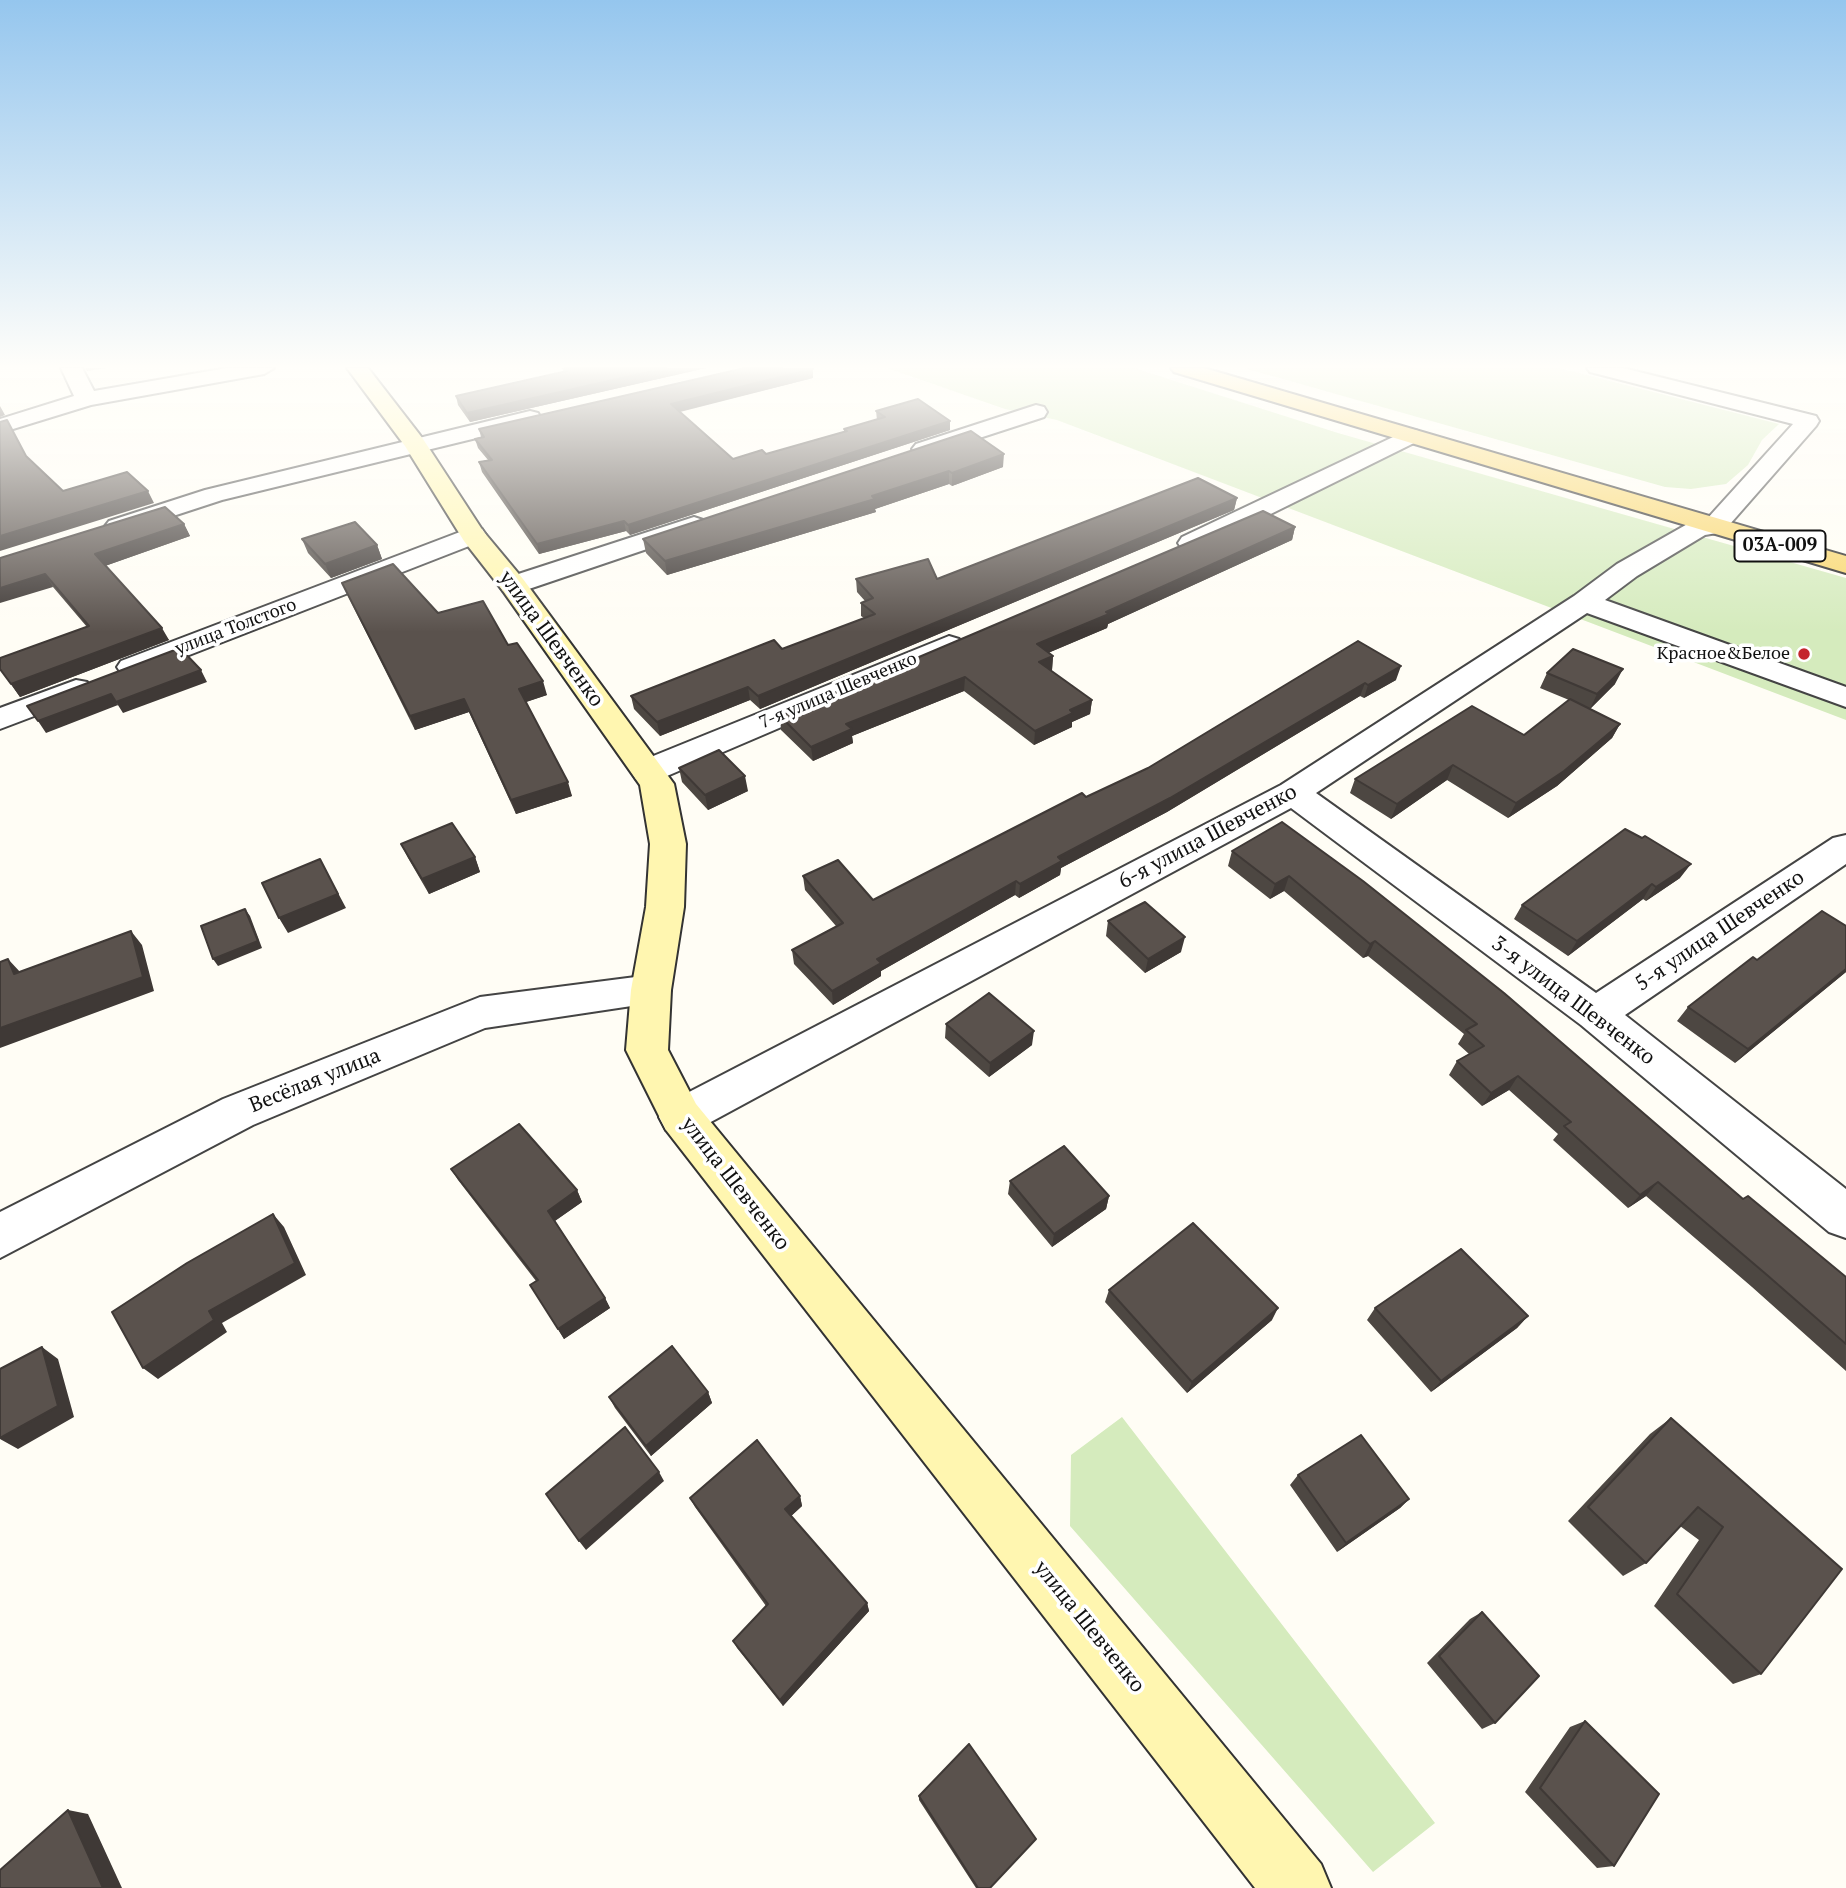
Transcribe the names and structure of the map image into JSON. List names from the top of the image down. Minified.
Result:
{"streets":{"main road":["03А-009","улица Шевченко"],"street":["улица Толстого","7-я улица Шевченко","6-я улица Шевченко","5-я улица Шевченко","3-я улица Шевченко","Весёлая улица"]},"crossings":[["03А-009","6-я улица Шевченко"],["улица Толстого","улица Шевченко"],["улица Шевченко","7-я улица Шевченко"],["улица Шевченко","6-я улица Шевченко"],["улица Шевченко","Весёлая улица"],["6-я улица Шевченко","3-я улица Шевченко"],["5-я улица Шевченко","3-я улица Шевченко"]],"places":["Красное&Белое"]}
